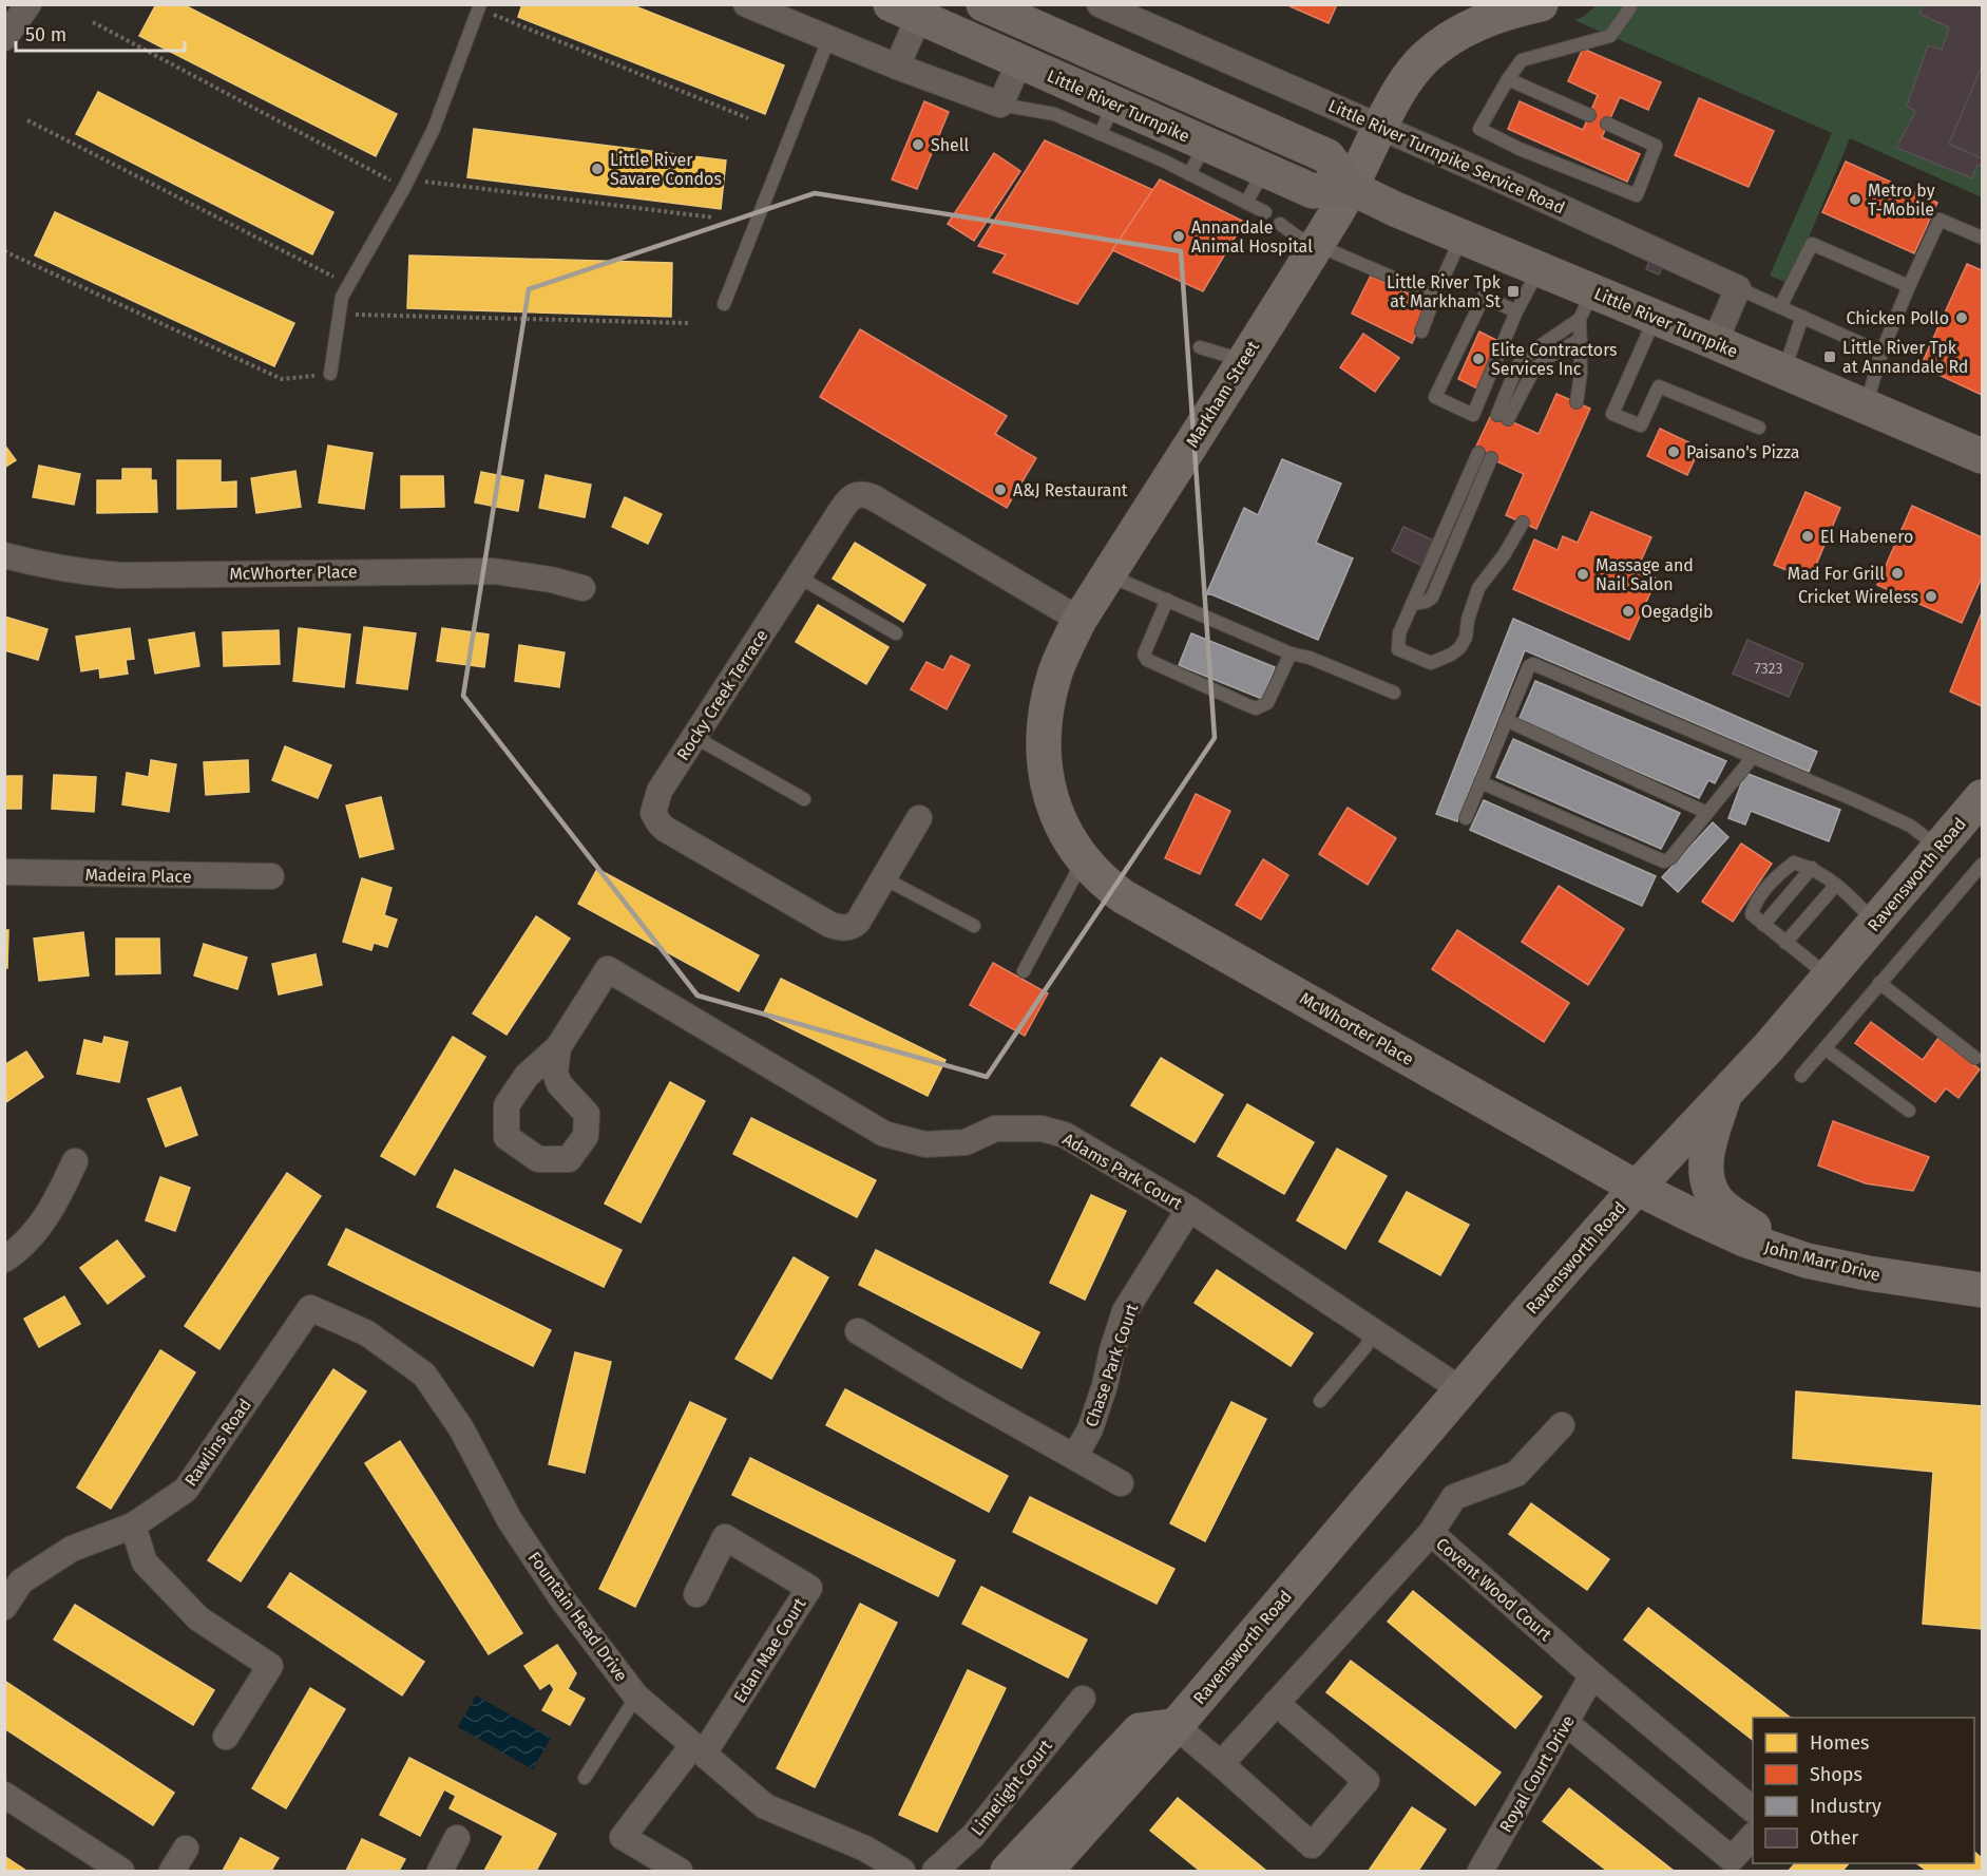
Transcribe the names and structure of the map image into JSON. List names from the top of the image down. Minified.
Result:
{"streets":{"main road":["Little River Turnpike"],"street":["Little River Turnpike Service Road","Markham Street","McWhorter Place","Rocky Creek Terrace","Ravensworth Road","Madeira Place","Adams Park Court","John Marr Drive","Chase Park Court","Rawlins Road","Covent Wood Court","Fountain Head Drive","Edan Mae Court","Royal Court Drive","Limelight Court"]},"crossings":[["Little River Turnpike","Markham Street"],["Little River Turnpike Service Road","Markham Street"],["Markham Street","McWhorter Place"],["Markham Street","Rocky Creek Terrace"],["McWhorter Place","Ravensworth Road"],["McWhorter Place","John Marr Drive"],["Ravensworth Road","Adams Park Court"],["Ravensworth Road","John Marr Drive"],["Adams Park Court","Chase Park Court"],["Rawlins Road","Fountain Head Drive"],["Covent Wood Court","Royal Court Drive"],["Fountain Head Drive","Edan Mae Court"]],"places":{"other":["Shell","Little River Savare Condos","Metro by T-Mobile","Annandale Animal Hospital","Chicken Pollo","Elite Contractors Services Inc","Paisano's Pizza","A&J Restaurant","El Habenero","Mad For Grill","Massage and Nail Salon","Cricket Wireless","Oegadgib"],"transit":["Little River Tpk at Markham St","Little River Tpk at Annandale Rd"]},"house_numbers":["7323"],"legend":["Homes","Shops","Industry","Other"],"scale_bar":"50 m"}
